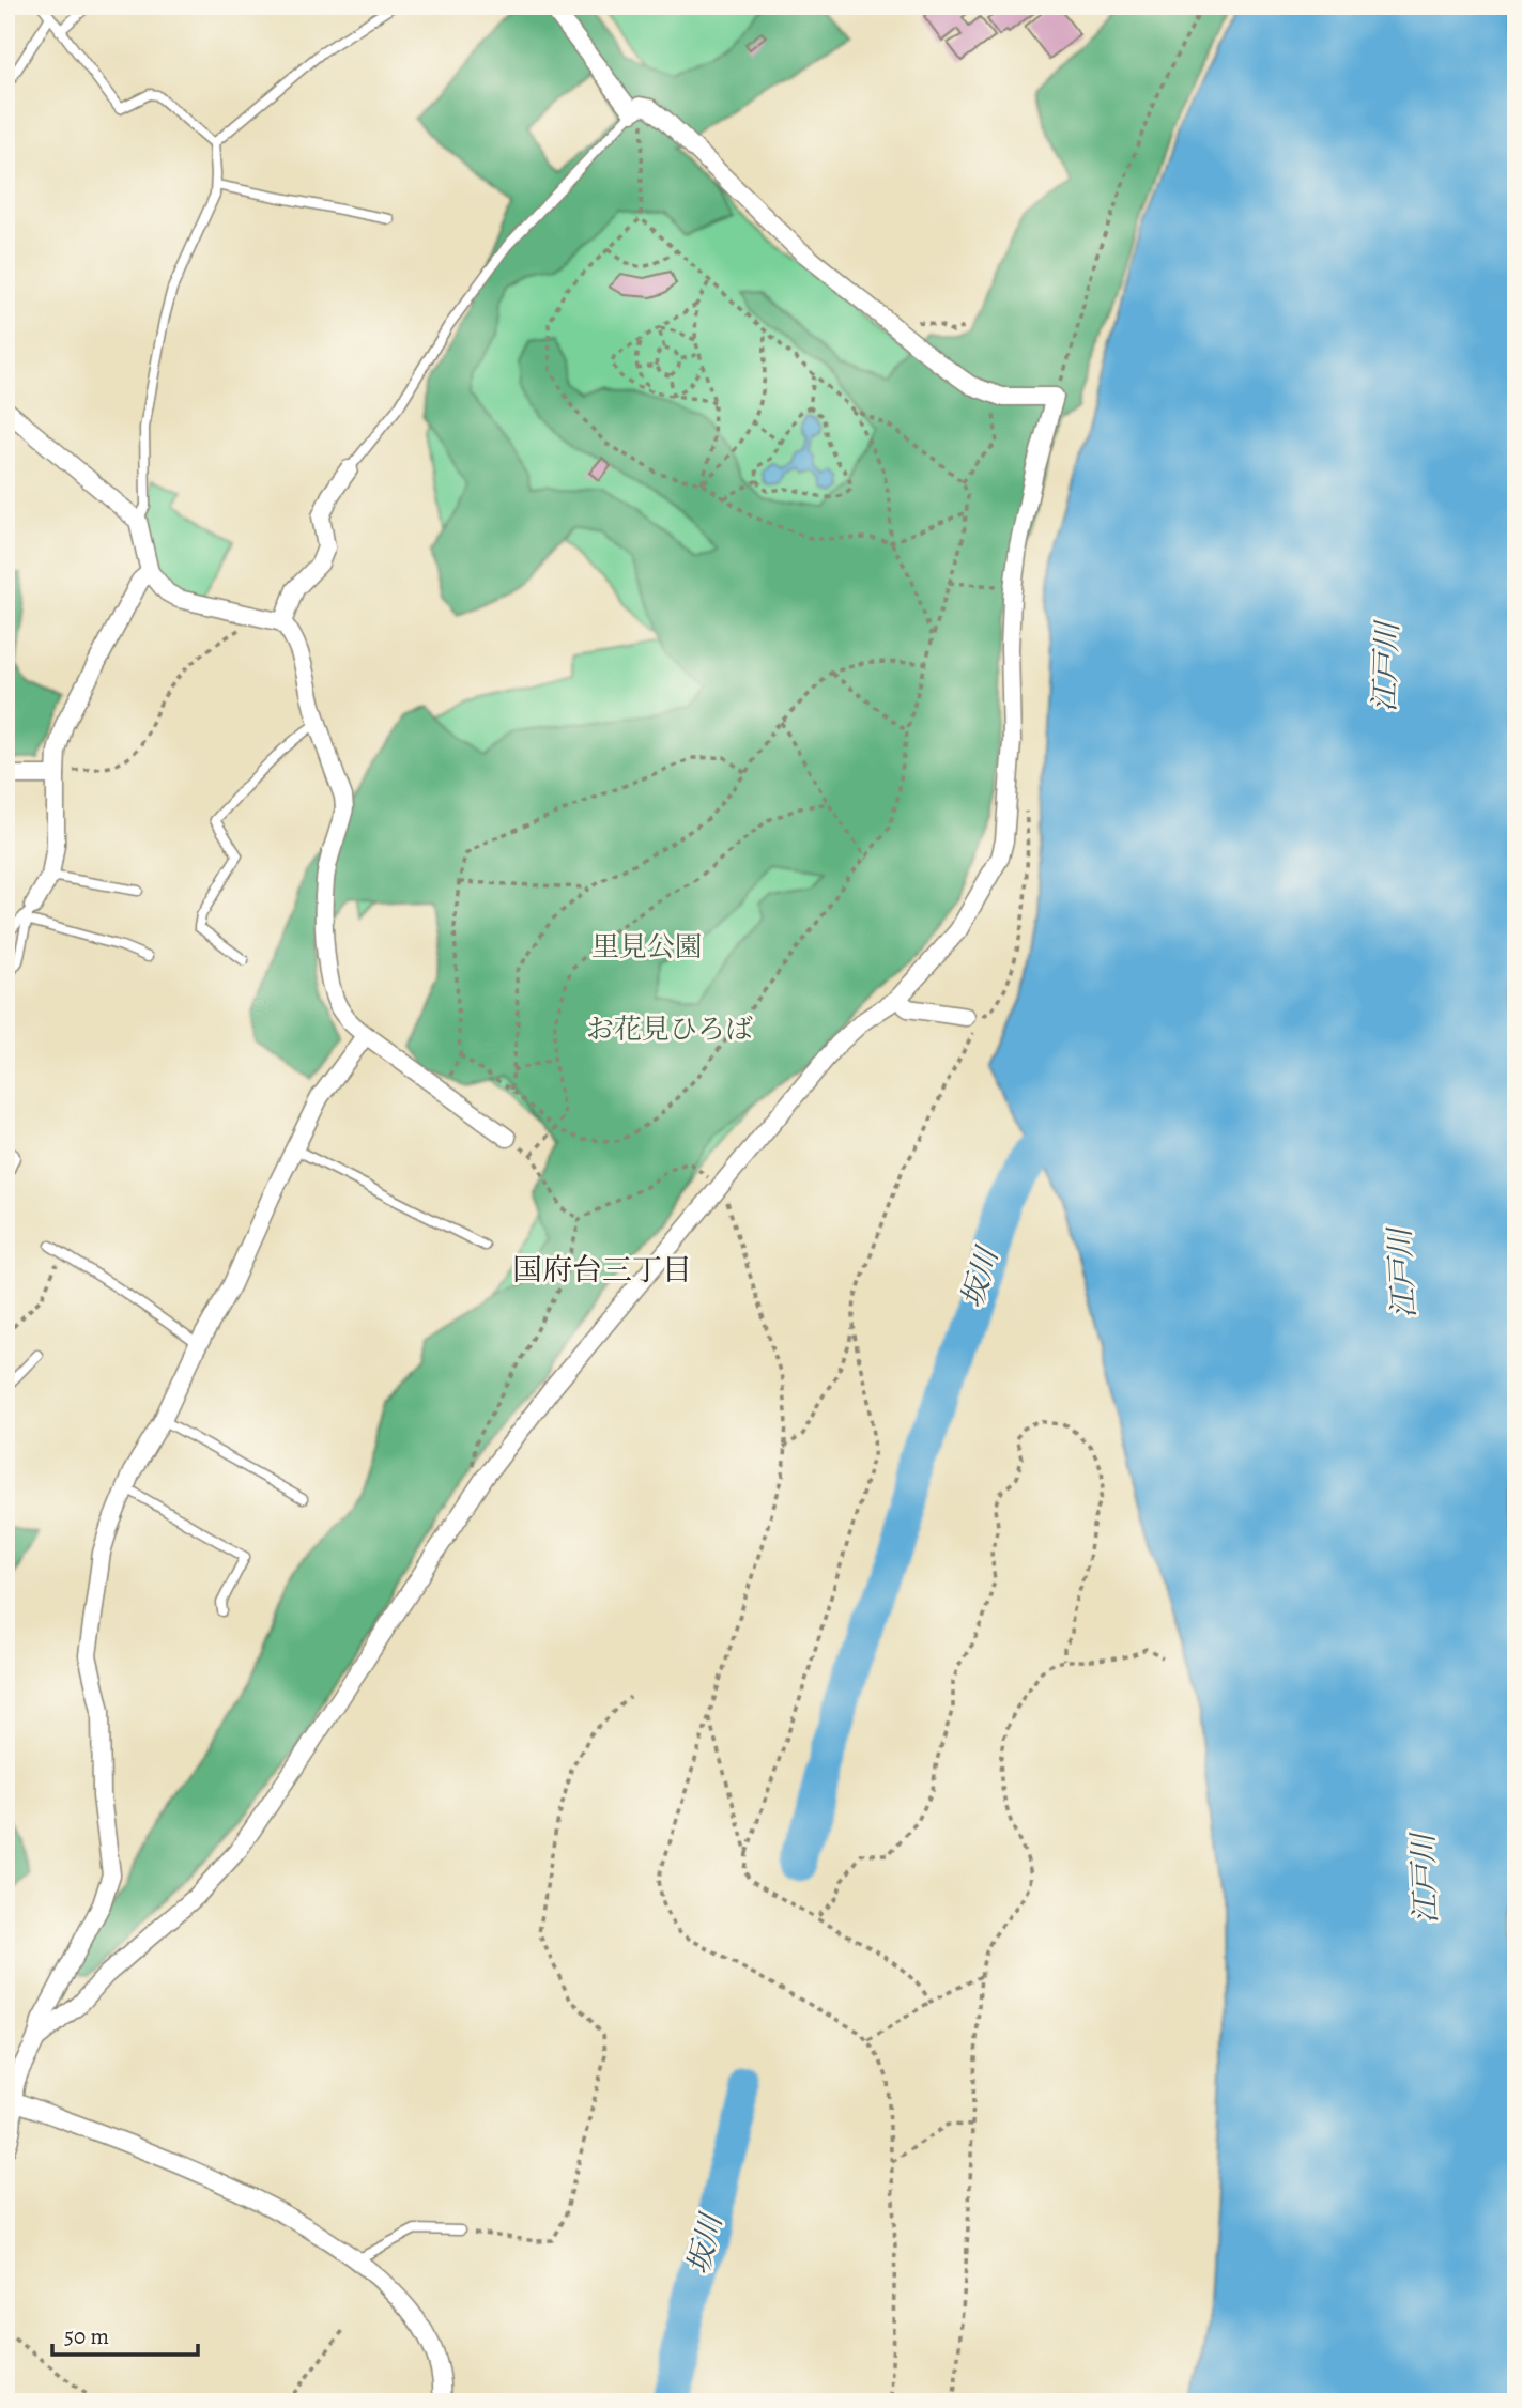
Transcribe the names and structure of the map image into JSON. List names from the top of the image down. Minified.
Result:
{"districts":["国府台三丁目"],"water":["江戸川","坂川"],"parks":["里見公園","お花見ひろば"],"scale_bar":"50 m"}
